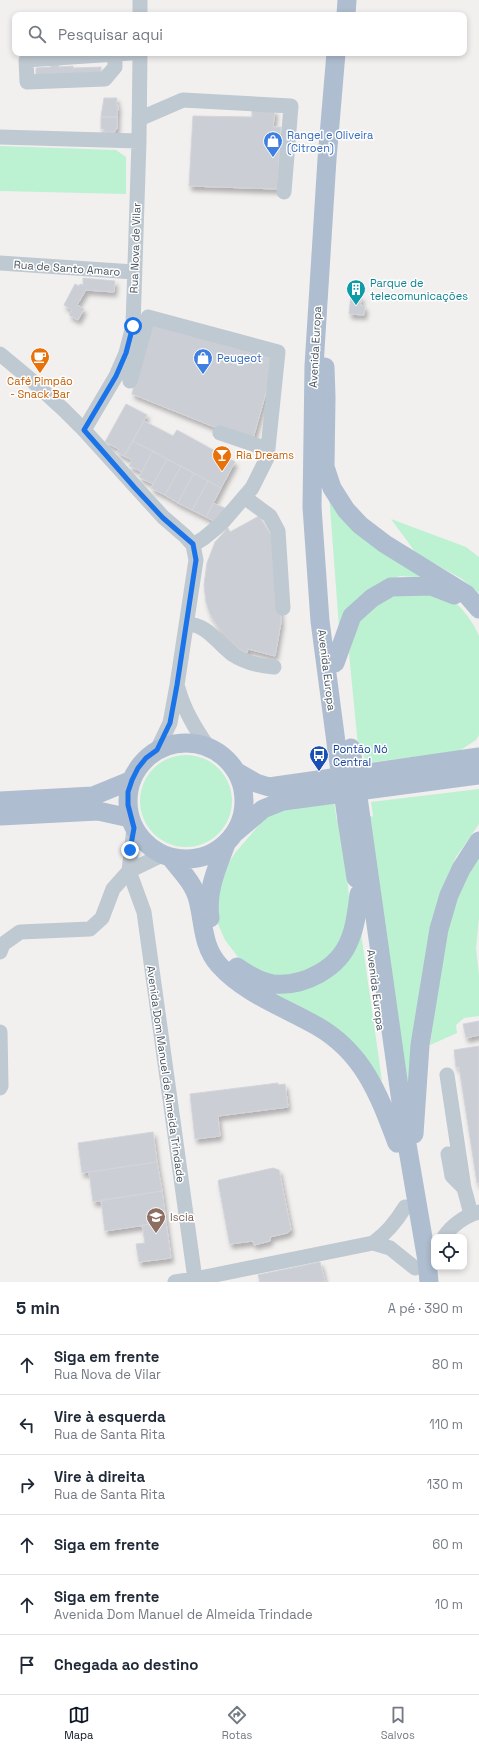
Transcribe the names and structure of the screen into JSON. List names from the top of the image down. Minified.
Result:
{"streets":{"main road":["Avenida Europa"],"street":["Rua Nova de Vilar","Rua de Santo Amaro","Avenida Dom Manuel de Almeida Trindade"]},"crossings":[["Rua Nova de Vilar","Rua de Santo Amaro"]],"places":{"shop":["Rangel e Oliveira (Citroen)","Peugeot"],"building":["Parque de telecomunicações"],"cafe":["Café Pimpão - Snack Bar"],"bar":["Ria Dreams"],"bus stop":["Pontão Nó Central"],"school or university":["Iscia"]},"page":{"search":"Pesquisar aqui","heading":["5 min","A pé · 390 m"],"list":[["Siga em frente","Rua Nova de Vilar","80 m"],["Vire à esquerda","Rua de Santa Rita","110 m"],["Vire à direita","Rua de Santa Rita","130 m"],["Siga em frente","60 m"],["Siga em frente","Avenida Dom Manuel de Almeida Trindade","10 m"],"Chegada ao destino"],"nav":["Mapa","Rotas","Salvos"]}}
